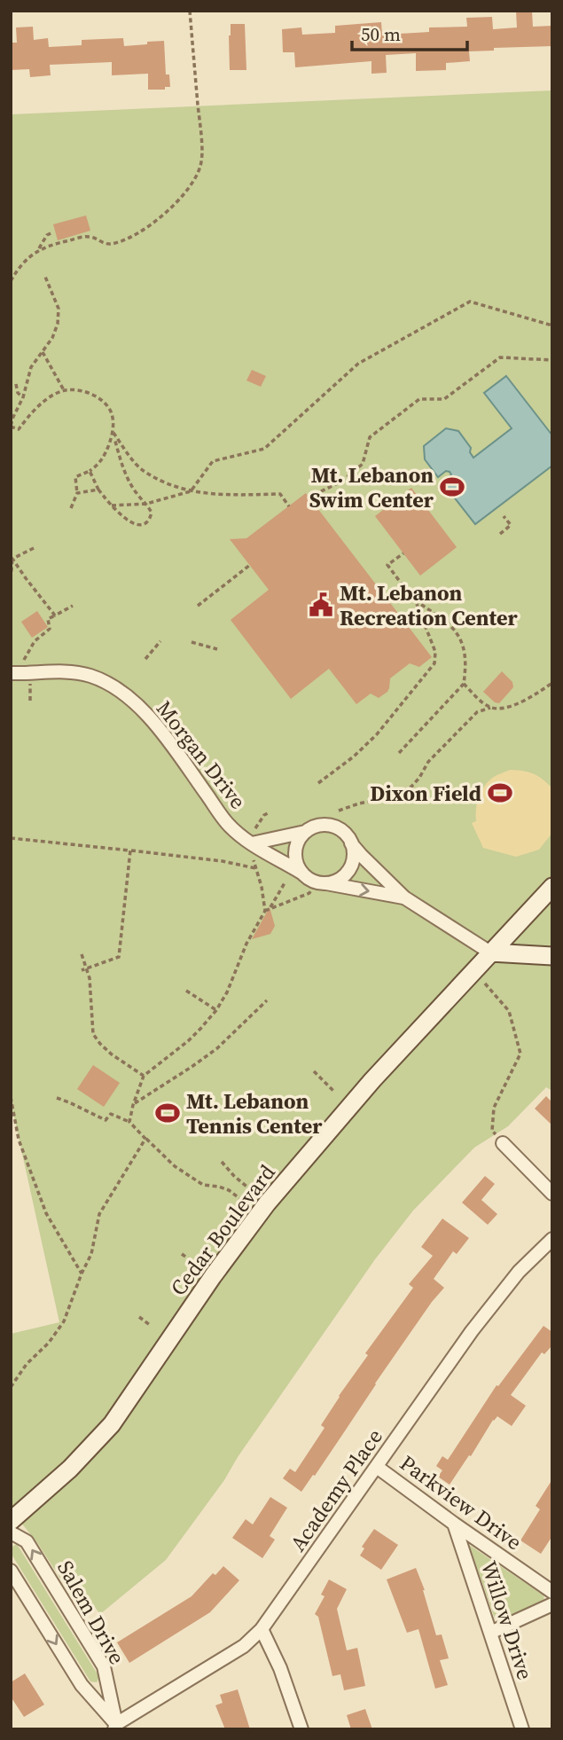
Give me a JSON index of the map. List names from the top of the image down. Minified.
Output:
{"streets":{"street":["Morgan Drive","Cedar Boulevard","Academy Place","Parkview Drive","Salem Drive","Willow Drive"]},"crossings":[["Academy Place","Parkview Drive"],["Academy Place","Salem Drive"],["Parkview Drive","Willow Drive"]],"places":{"sports":["Mt. Lebanon Swim Center","Dixon Field","Mt. Lebanon Tennis Center"],"public building":["Mt. Lebanon Recreation Center"]},"scale_bar":"50 m"}
